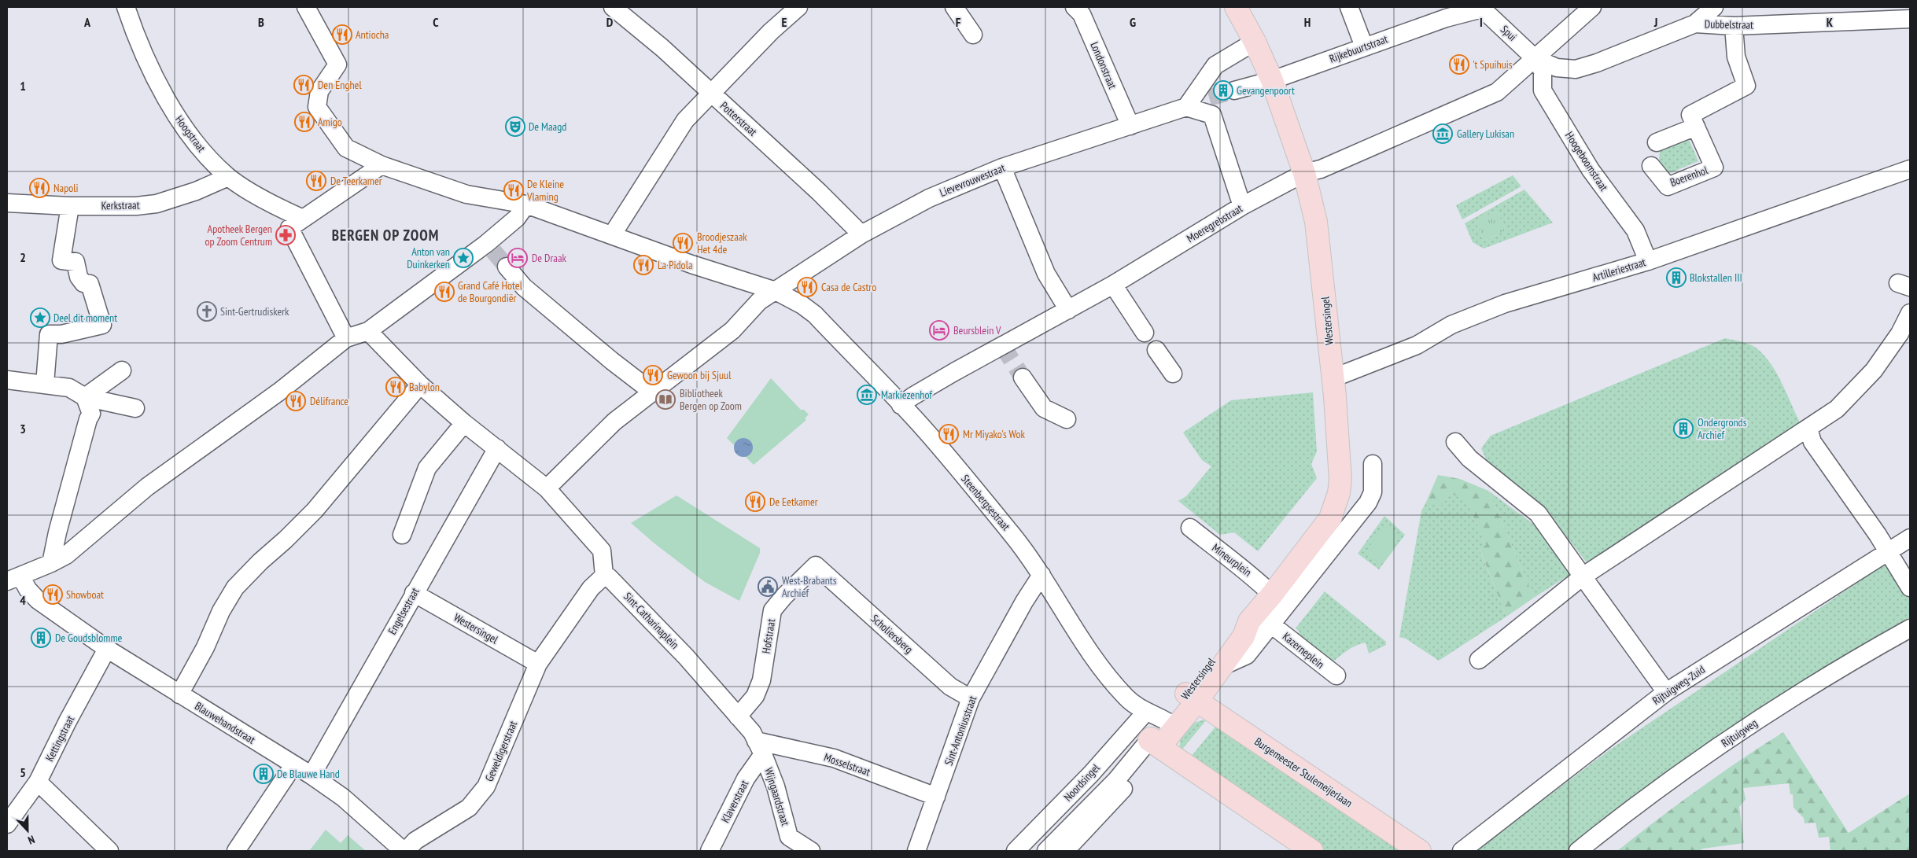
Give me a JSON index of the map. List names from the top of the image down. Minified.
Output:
{"streets":{"main road":["Westersingel","Burgemeester Stulemeijerlaan"],"street":["Dubbelstraat","Spui","Rijkebuurtstraat","Londonstraat","Potterstraat","Hoogstraat","Hoogeboomstraat","Boerenhol","Lievevrouwestraat","Kerkstraat","Moeregrebstraat","Artilleriestraat","Steenbergsestraat","Mineurplein","Engelsestraat","Sint-Catharinaplein","Scholiersberg","Hofstraat","Kazerneplein","Rijtuigweg-Zuid","Blauwehandstraat","Sint-Antoniusstraat","Rijtuigweg","Kettingstraat","Geweldigerstraat","Mosselstraat","Noordsingel","Wijngaardstraat","Klaverstraat"]},"crossings":[["Dubbelstraat","Spui"],["Dubbelstraat","Hoogeboomstraat"],["Dubbelstraat","Boerenhol"],["Dubbelstraat","Moeregrebstraat"],["Spui","Rijkebuurtstraat"],["Spui","Hoogeboomstraat"],["Spui","Moeregrebstraat"],["Rijkebuurtstraat","Westersingel"],["Londonstraat","Lievevrouwestraat"],["Potterstraat","Lievevrouwestraat"],["Hoogstraat","Kerkstraat"],["Hoogeboomstraat","Moeregrebstraat"],["Hoogeboomstraat","Artilleriestraat"],["Lievevrouwestraat","Steenbergsestraat"],["Moeregrebstraat","Westersingel"],["Moeregrebstraat","Steenbergsestraat"],["Artilleriestraat","Westersingel"],["Westersingel","Steenbergsestraat"],["Westersingel","Mineurplein"],["Westersingel","Engelsestraat"],["Westersingel","Kazerneplein"],["Westersingel","Geweldigerstraat"],["Westersingel","Burgemeester Stulemeijerlaan"],["Westersingel","Noordsingel"],["Steenbergsestraat","Sint-Antoniusstraat"],["Steenbergsestraat","Noordsingel"],["Engelsestraat","Blauwehandstraat"],["Sint-Catharinaplein","Hofstraat"],["Sint-Catharinaplein","Mosselstraat"],["Sint-Catharinaplein","Wijngaardstraat"],["Sint-Catharinaplein","Klaverstraat"],["Scholiersberg","Hofstraat"],["Scholiersberg","Sint-Antoniusstraat"],["Blauwehandstraat","Kettingstraat"],["Blauwehandstraat","Geweldigerstraat"],["Sint-Antoniusstraat","Mosselstraat"],["Mosselstraat","Wijngaardstraat"],["Mosselstraat","Klaverstraat"],["Wijngaardstraat","Klaverstraat"]],"districts":["BERGEN OP ZOOM"],"places":{"restaurant":["Antiocha","'t Spuihuis","Den Enghel","Amigo","De Teerkamer","Napoli","De Kleine Vlaming","Broodjeszaak Het 4de","La Pidola","Casa de Castro","Grand Café Hotel de Bourgondiër","Gewoon bij Sjuul","Babylon","Délifrance","Mr Miyako's Wok","De Eetkamer","Showboat"],"building":["Gevangenpoort","Blokstallen III","Ondergronds Archief","De Goudsblomme","De Blauwe Hand"],"theatre":["De Maagd"],"museum":["Gallery Lukisan","Markiezenhof"],"pharmacy":["Apotheek Bergen op Zoom Centrum"],"place":["Anton van Duinkerken","Deel dit moment"],"hotel":["De Draak","Beursblein V"],"church":["Sint-Gertrudiskerk"],"library":["Bibliotheek Bergen op Zoom"],"public building":["West-Brabants Archief"]},"north":"bottom","grid":{"columns":["A","B","C","D","E","F","G","H","I","J","K"],"rows":["1","2","3","4","5"]}}
